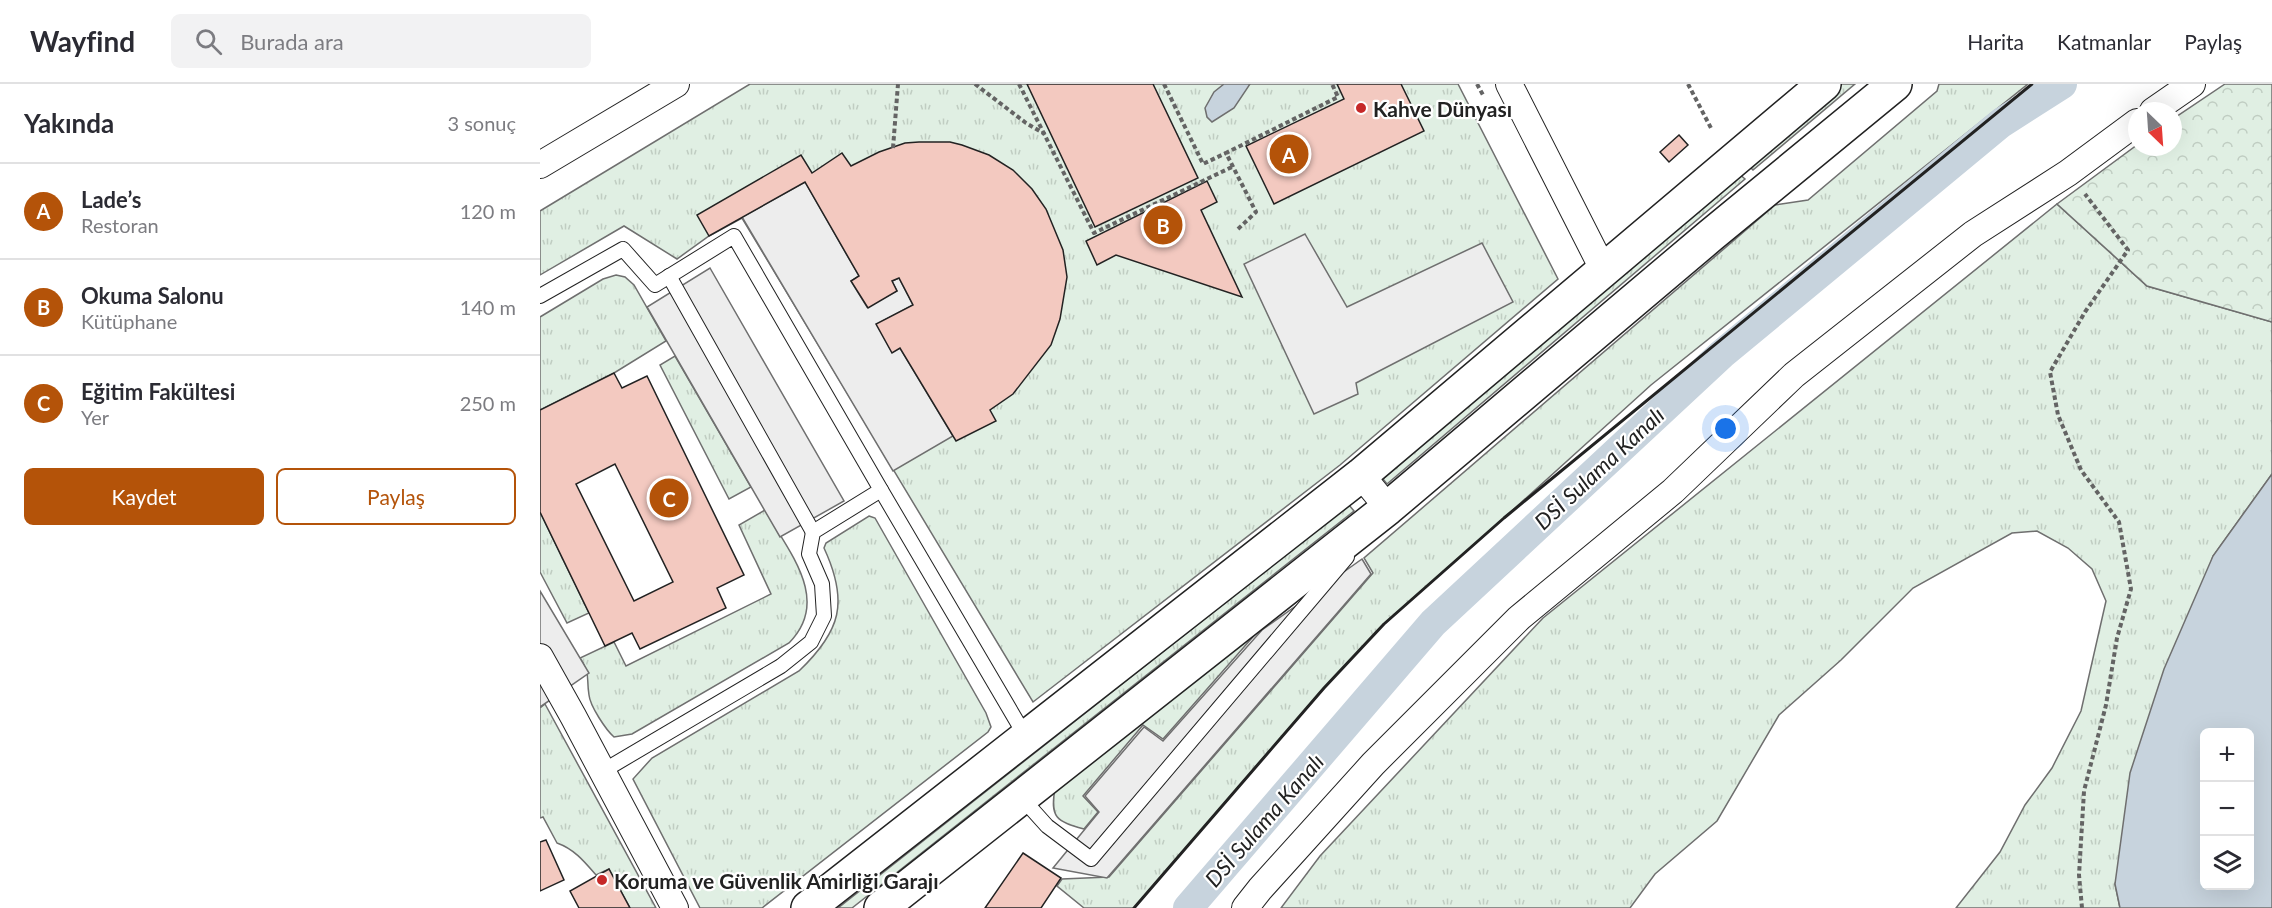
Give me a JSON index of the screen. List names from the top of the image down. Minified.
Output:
{"water":["DSİ Sulama Kanalı"],"places":["Kahve Dünyası","Koruma ve Güvenlik Amirliği Garajı"],"north":"bottom right","page":{"header":"Wayfind","search":"Burada ara","nav":["Harita","Katmanlar","Paylaş"],"heading":["Yakında","3 sonuç"],"pins":["A","B","C"],"list":[{"mark":"A","name":"Lade’s","note":"Restoran","value":"120 m"},{"mark":"B","name":"Okuma Salonu","note":"Kütüphane","value":"140 m"},{"mark":"C","name":"Eğitim Fakültesi","note":"Yer","value":"250 m"}],"buttons":["Kaydet","Paylaş"],"map_buttons":["+","−"]}}
